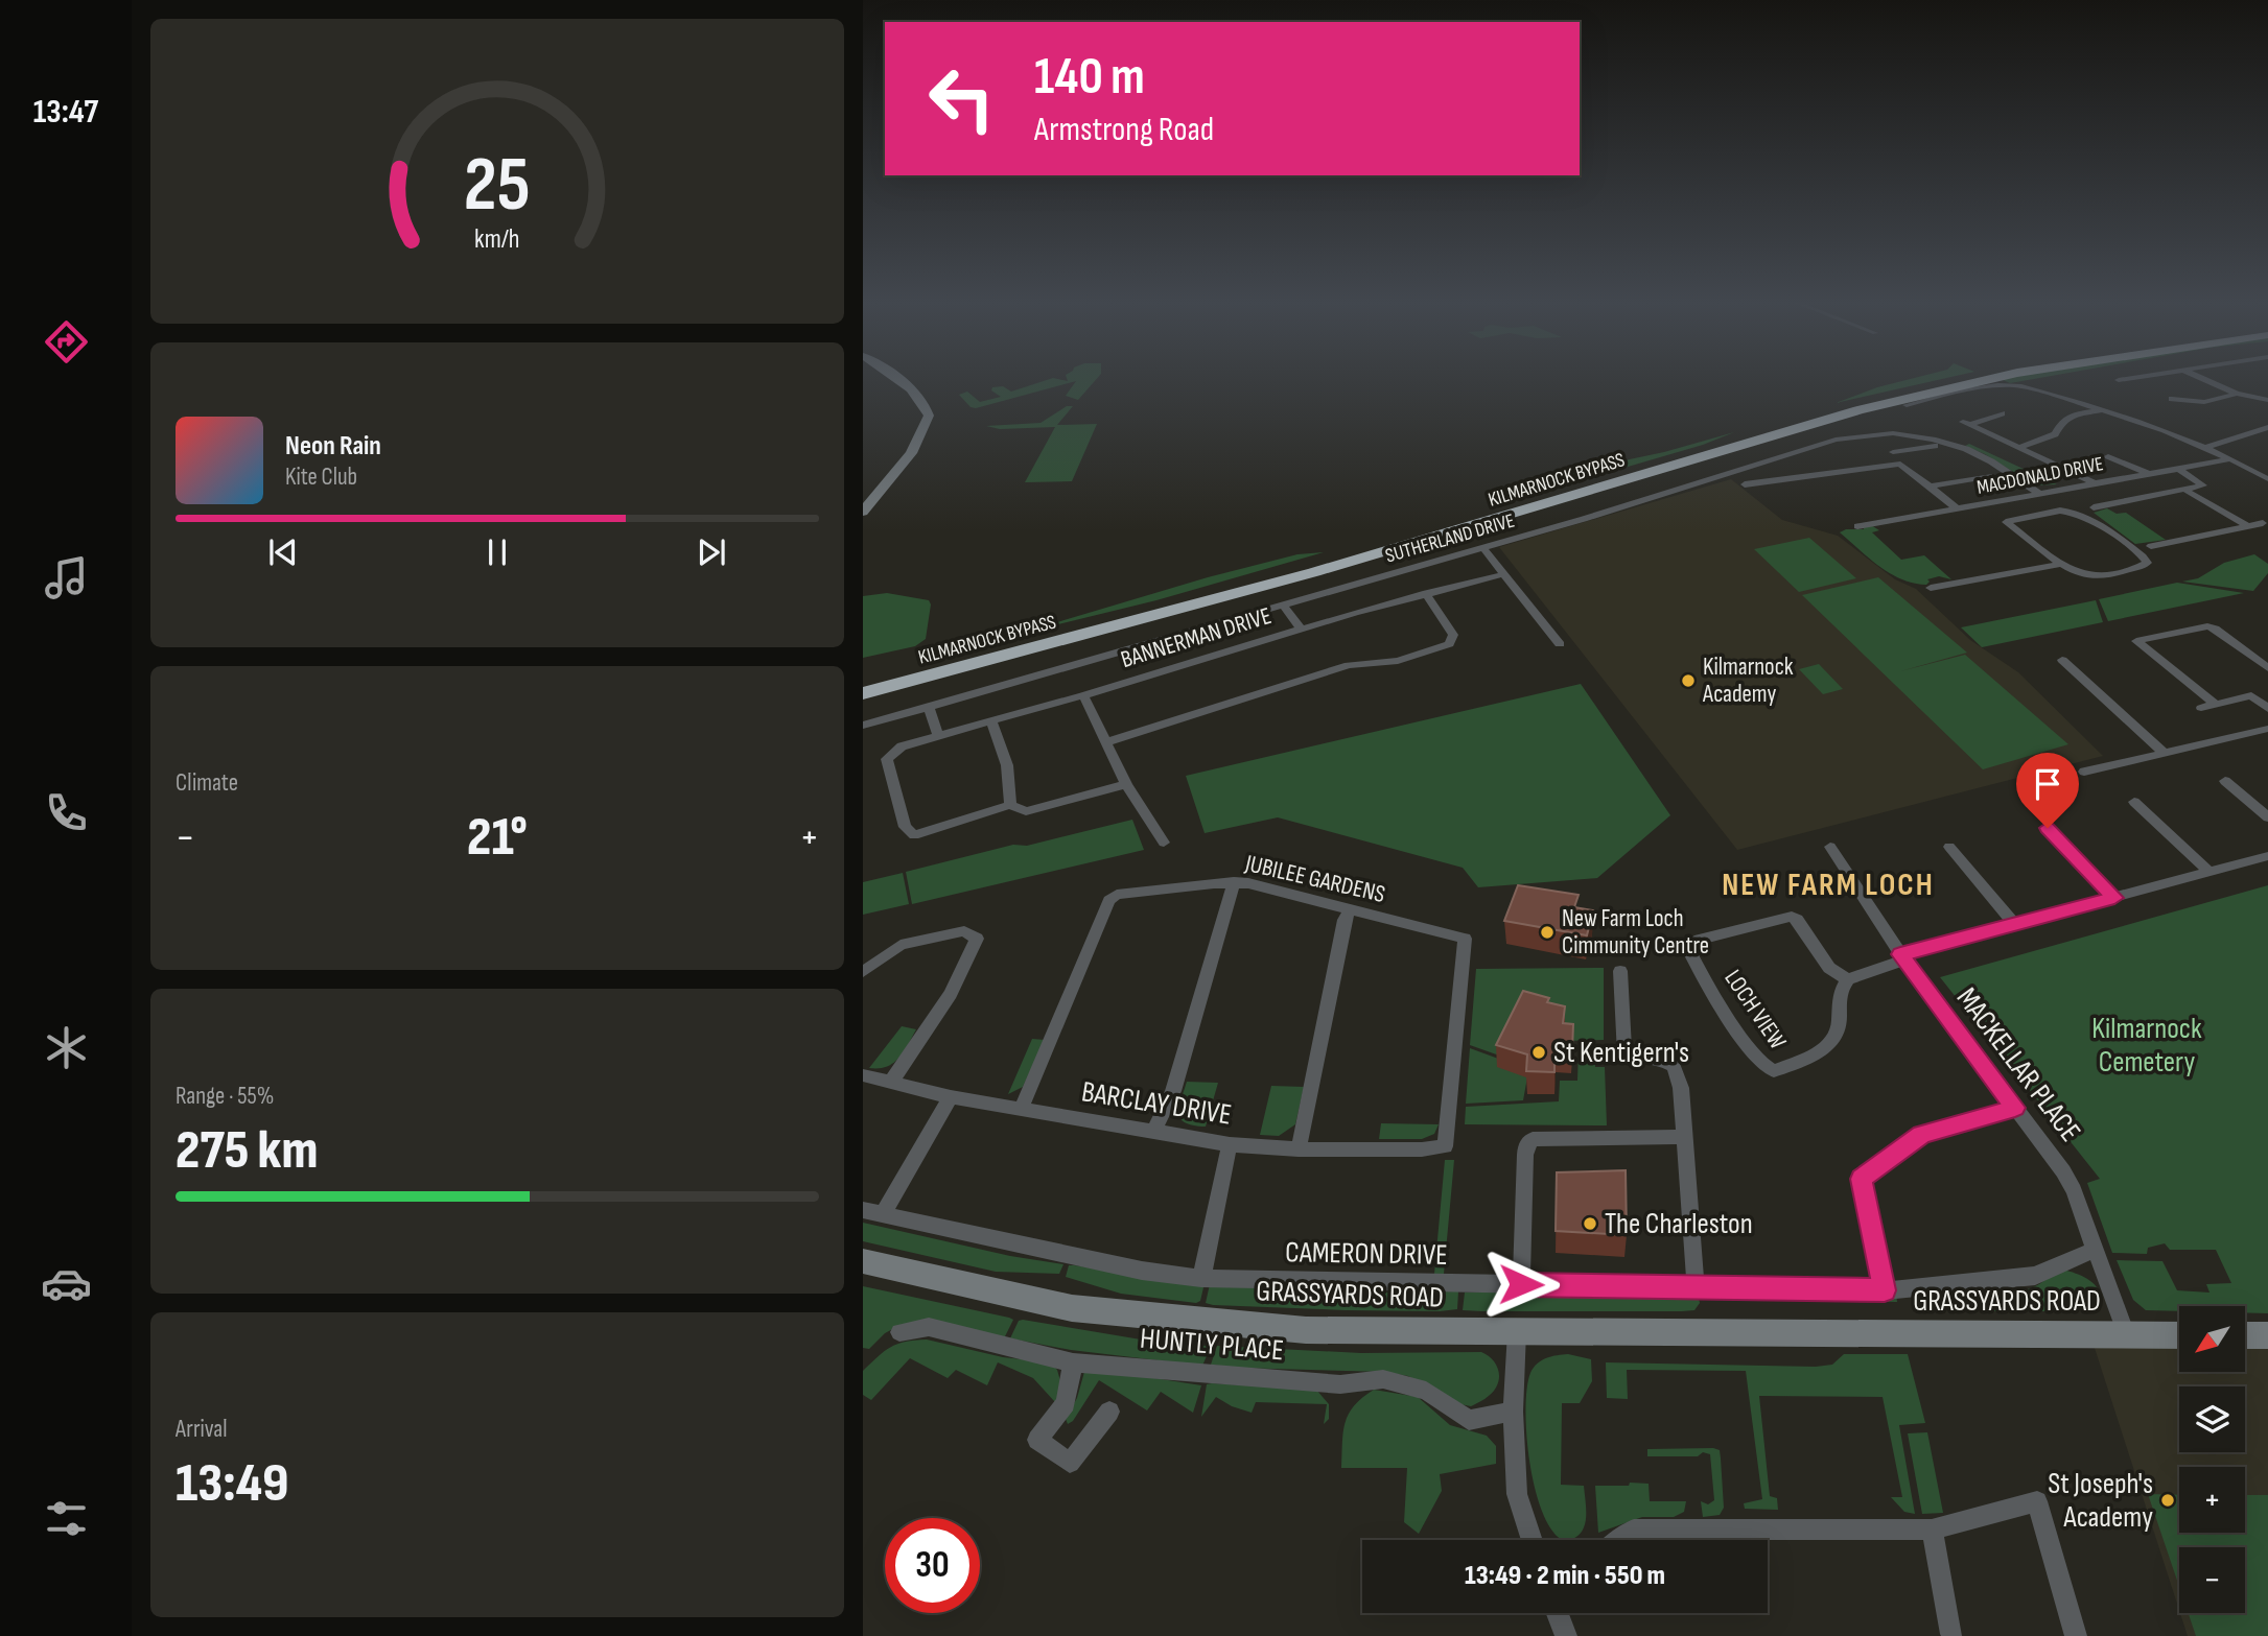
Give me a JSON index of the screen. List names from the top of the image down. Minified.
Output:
{"streets":{"highway":["KILMARNOCK BYPASS"],"main road":["GRASSYARDS ROAD"],"street":["MACDONALD DRIVE","SUTHERLAND DRIVE","BANNERMAN DRIVE","JUBILEE GARDENS","LOCH VIEW","MACKELLAR PLACE","BARCLAY DRIVE","CAMERON DRIVE","HUNTLY PLACE"]},"crossings":[["MACDONALD DRIVE","SUTHERLAND DRIVE"],["JUBILEE GARDENS","BARCLAY DRIVE"],["MACKELLAR PLACE","CAMERON DRIVE"],["MACKELLAR PLACE","GRASSYARDS ROAD"]],"districts":["NEW FARM LOCH"],"parks":["Kilmarnock Cemetery"],"places":["Kilmarnock Academy","New Farm Loch Cimmunity Centre","St Kentigern's","The Charleston","St Joseph's Academy"],"north":"bottom left","page":{"tabs":"13:47","turn":["140 m","Armstrong Road"],"song":["Neon Rain","Kite Club"],"tile":["Climate",["Range · 55%","275 km"],["Arrival","13:49"]],"heat":["−","21°","+"],"map_buttons":["+","−"],"limit":"30","trip":"13:49 · 2 min · 550 m","gauge":["25","km/h"]}}
